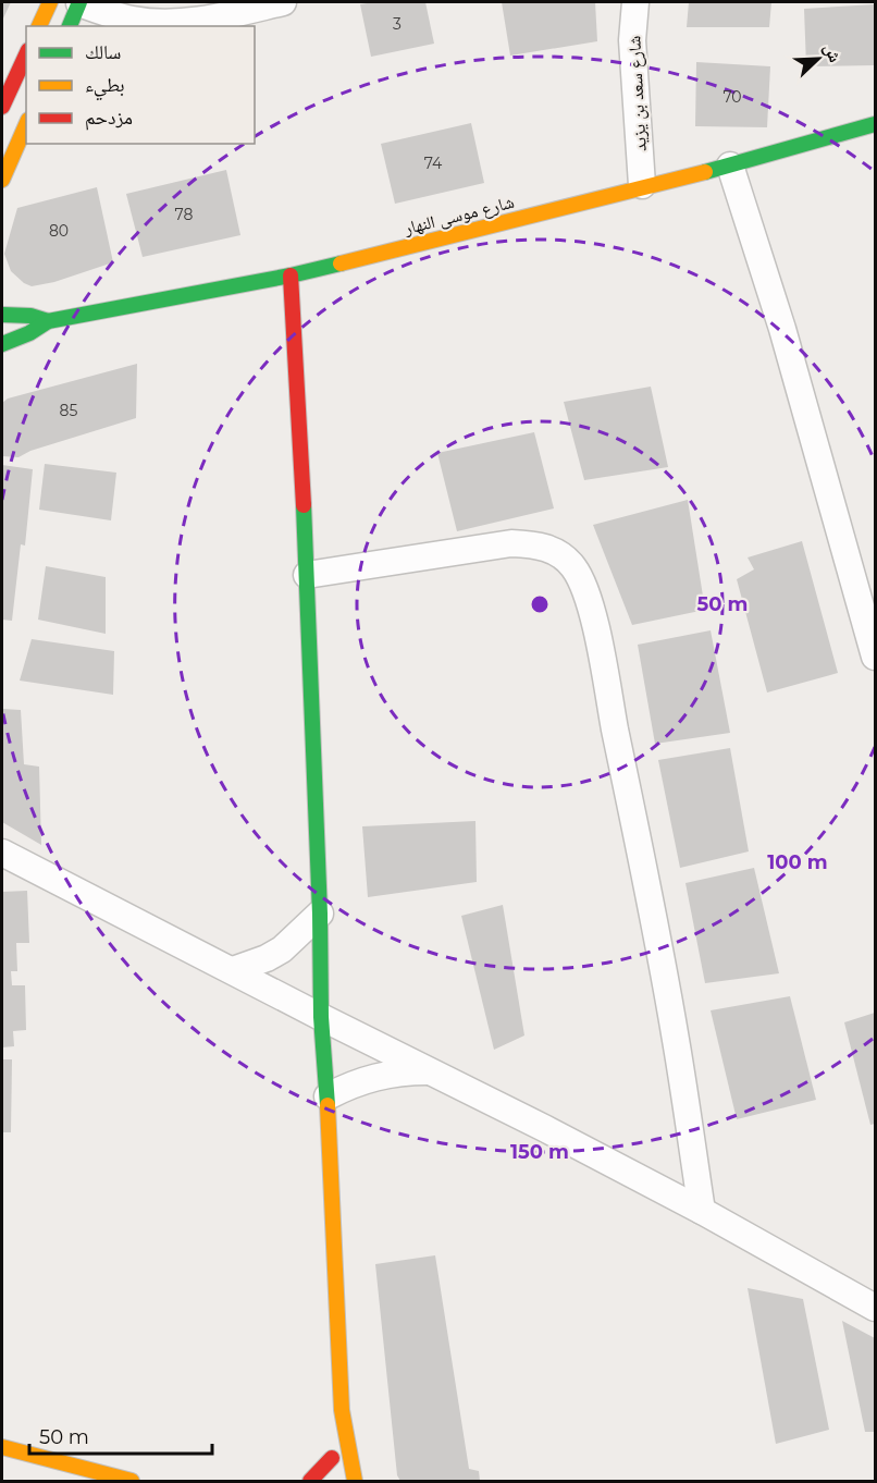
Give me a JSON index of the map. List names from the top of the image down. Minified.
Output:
{"streets":{"street":["شارع سعد بن يزيد","شارع موسى النهار"]},"crossings":[["شارع سعد بن يزيد","شارع موسى النهار"]],"house_numbers":["3","70","74","78","80","85"],"legend":["سالك","بطيء","مزدحم"],"scale_bar":"50 m","north":"top right","rings":["50 m","100 m","150 m"]}
